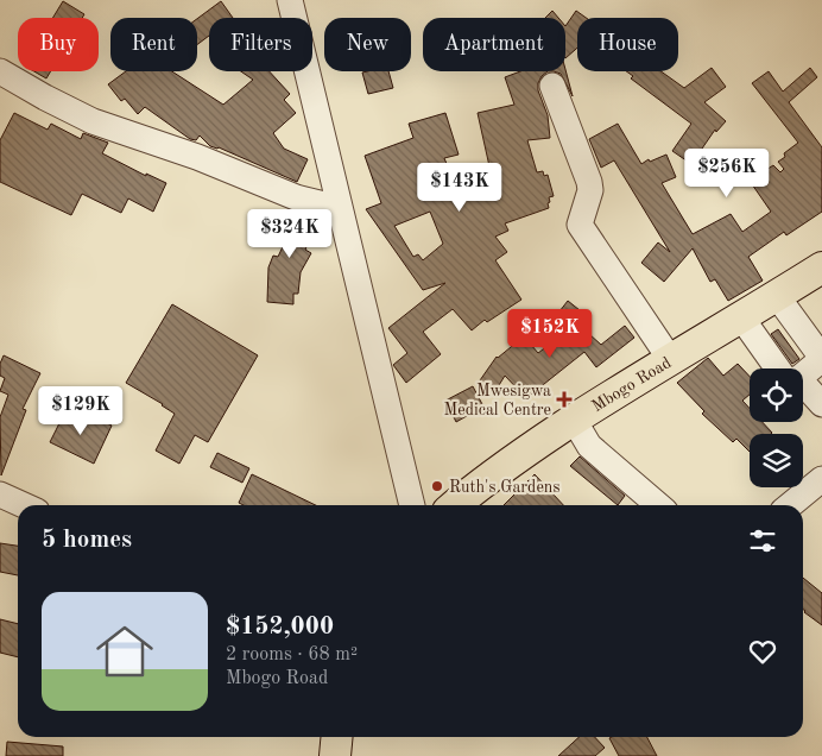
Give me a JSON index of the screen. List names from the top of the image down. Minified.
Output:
{"streets":{"main road":["Mbogo Road"]},"places":{"health":["Mwesigwa Medical Centre"],"other":["Ruth's Gardens"]},"page":{"chip":["Buy","Rent","Filters","New","Apartment","House"],"price":["$256K","$143K","$324K","$152K","$129K"],"heading":"5 homes","list":[{"name":"$152,000","note":"2 rooms · 68 m² · Mbogo Road"}]}}
